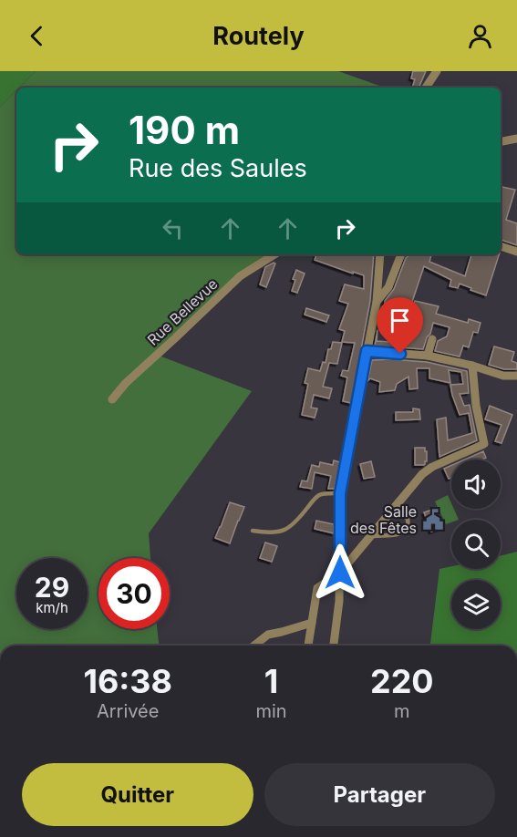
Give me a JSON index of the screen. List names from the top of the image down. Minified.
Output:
{"streets":{"street":["Rue Bellevue"]},"places":{"public building":["Salle des Fêtes"]},"page":{"header":"Routely","turn":["190 m","Rue des Saules"],"speed":"29 km/h","limit":"30","eta":["16:38","Arrivée","1","min","220","m"],"buttons":["Quitter","Partager"]}}
